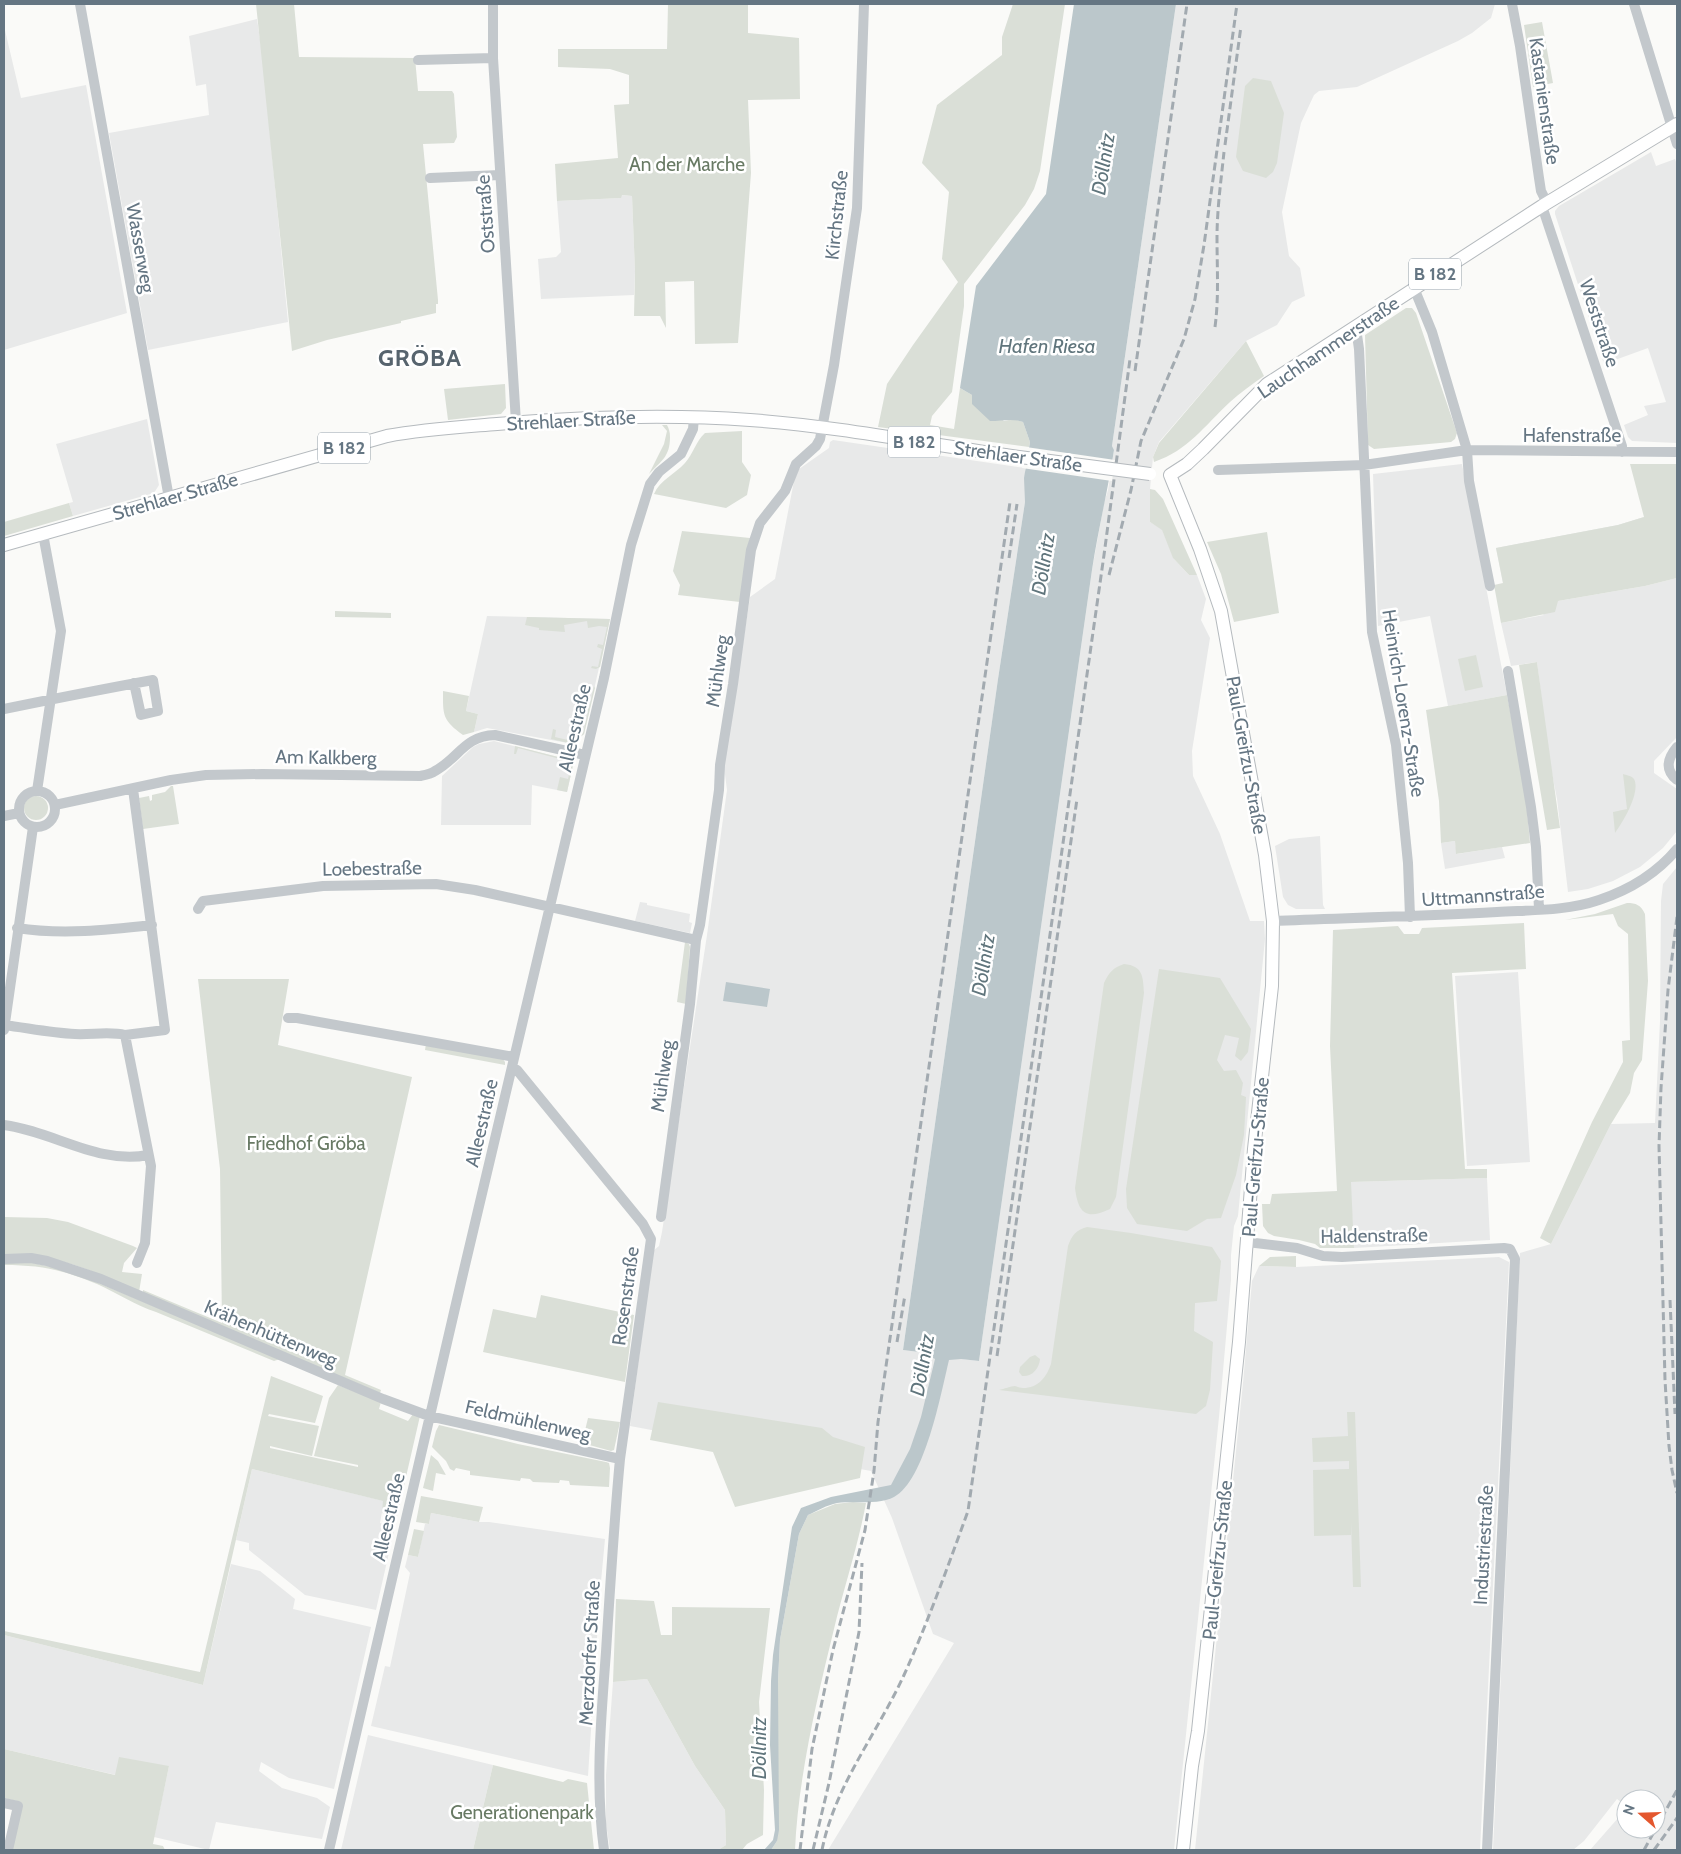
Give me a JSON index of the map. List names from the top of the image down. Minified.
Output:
{"streets":{"main road":["B 182","Lauchhammerstraße","Strehlaer Straße","Paul-Greifzu-Straße"],"street":["Kastanienstraße","Oststraße","Kirchstraße","Wasserweg","Weststraße","Hafenstraße","Mühlweg","Heinrich-Lorenz-Straße","Alleestraße","Am Kalkberg","Loebestraße","Uttmannstraße","Haldenstraße","Rosenstraße","Krähenhüttenweg","Feldmühlenweg","Industriestraße","Merzdorfer Straße"]},"crossings":[["Kastanienstraße","Weststraße"],["Kastanienstraße","Lauchhammerstraße"],["Oststraße","Strehlaer Straße"],["Kirchstraße","Strehlaer Straße"],["Kirchstraße","Mühlweg"],["Wasserweg","Strehlaer Straße"],["Weststraße","Lauchhammerstraße"],["Weststraße","Hafenstraße"],["Lauchhammerstraße","Strehlaer Straße"],["Lauchhammerstraße","Heinrich-Lorenz-Straße"],["Lauchhammerstraße","Paul-Greifzu-Straße"],["Strehlaer Straße","Mühlweg"],["Strehlaer Straße","Alleestraße"],["Strehlaer Straße","Paul-Greifzu-Straße"],["Hafenstraße","Heinrich-Lorenz-Straße"],["Heinrich-Lorenz-Straße","Uttmannstraße"],["Alleestraße","Am Kalkberg"],["Alleestraße","Loebestraße"],["Alleestraße","Rosenstraße"],["Alleestraße","Krähenhüttenweg"],["Alleestraße","Feldmühlenweg"],["Paul-Greifzu-Straße","Uttmannstraße"],["Paul-Greifzu-Straße","Haldenstraße"],["Haldenstraße","Industriestraße"],["Rosenstraße","Feldmühlenweg"],["Rosenstraße","Merzdorfer Straße"],["Krähenhüttenweg","Feldmühlenweg"],["Feldmühlenweg","Merzdorfer Straße"]],"districts":["GRÖBA"],"water":["Döllnitz","Hafen Riesa"],"parks":["An der Marche","Friedhof Gröba","Generationenpark"],"north":"left"}
